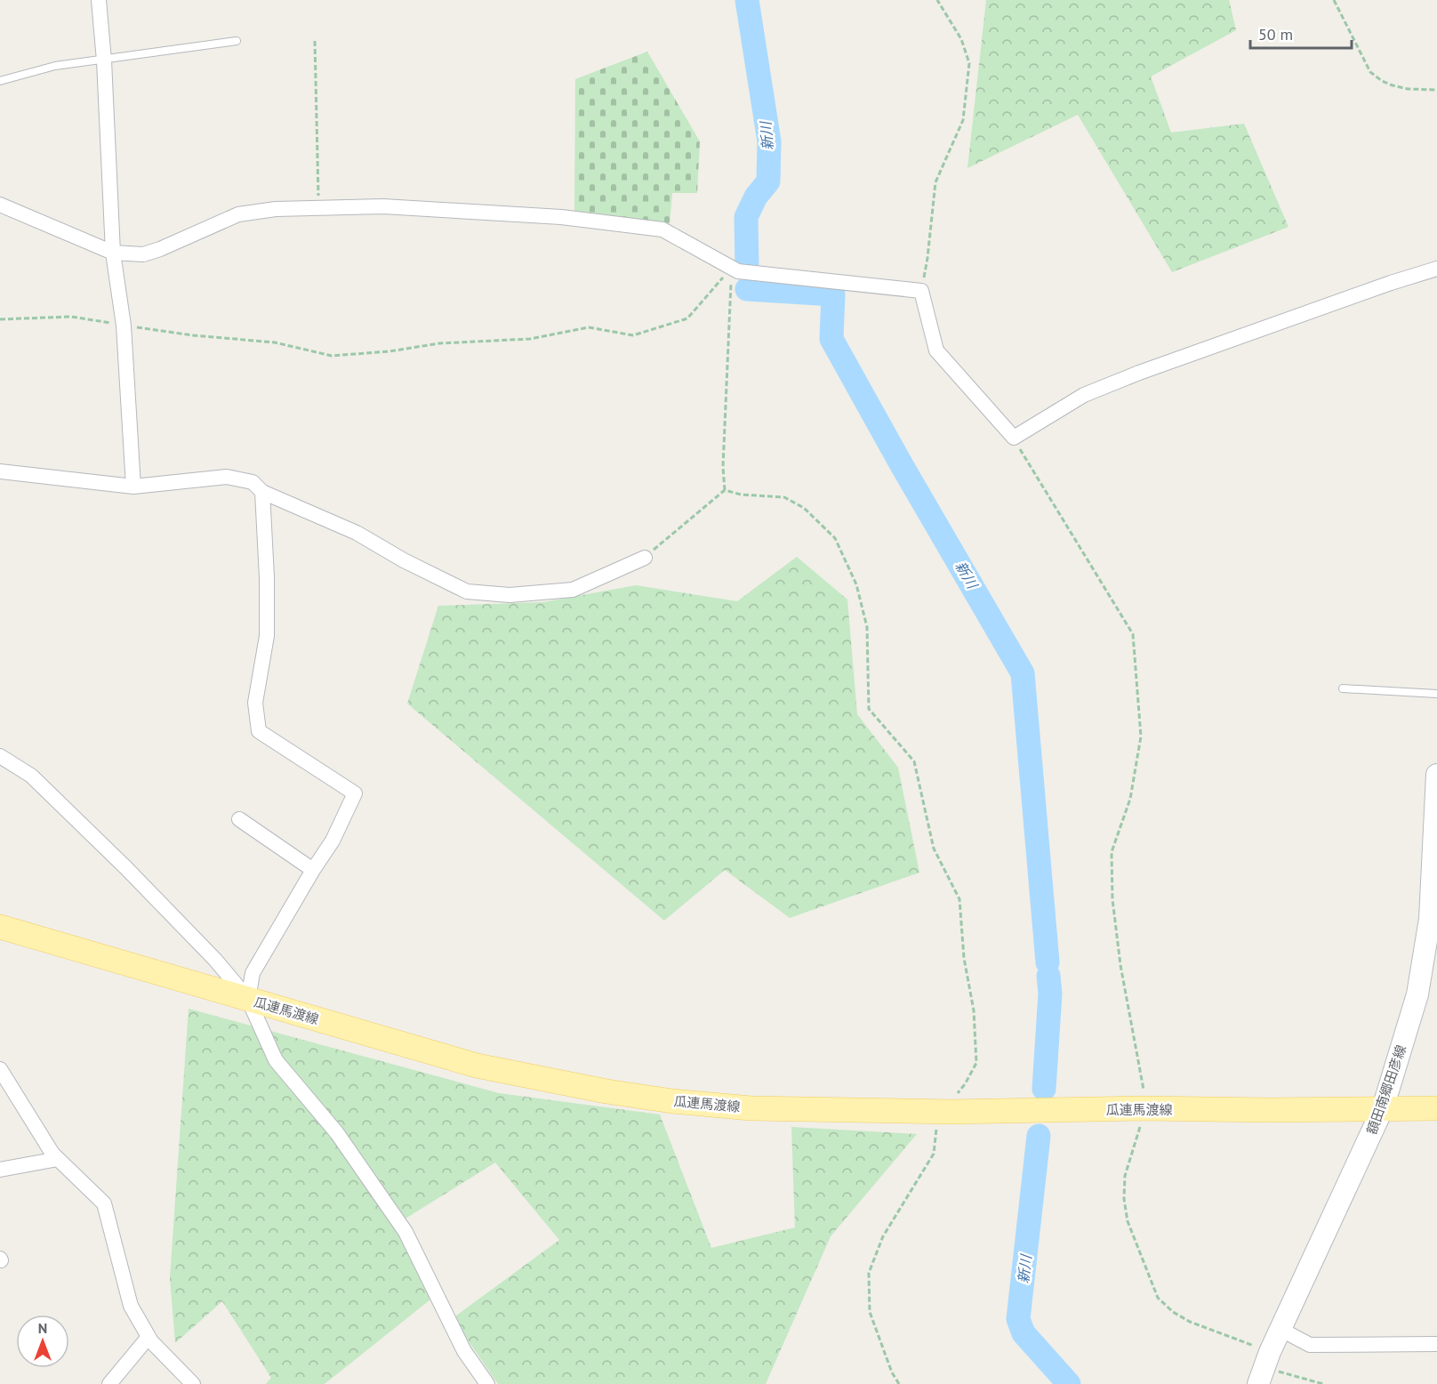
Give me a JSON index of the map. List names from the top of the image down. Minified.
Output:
{"streets":{"main road":["瓜連馬渡線","額田南郷田彦線"]},"crossings":[["瓜連馬渡線","額田南郷田彦線"]],"water":["新川"],"scale_bar":"50 m","north":"top"}
